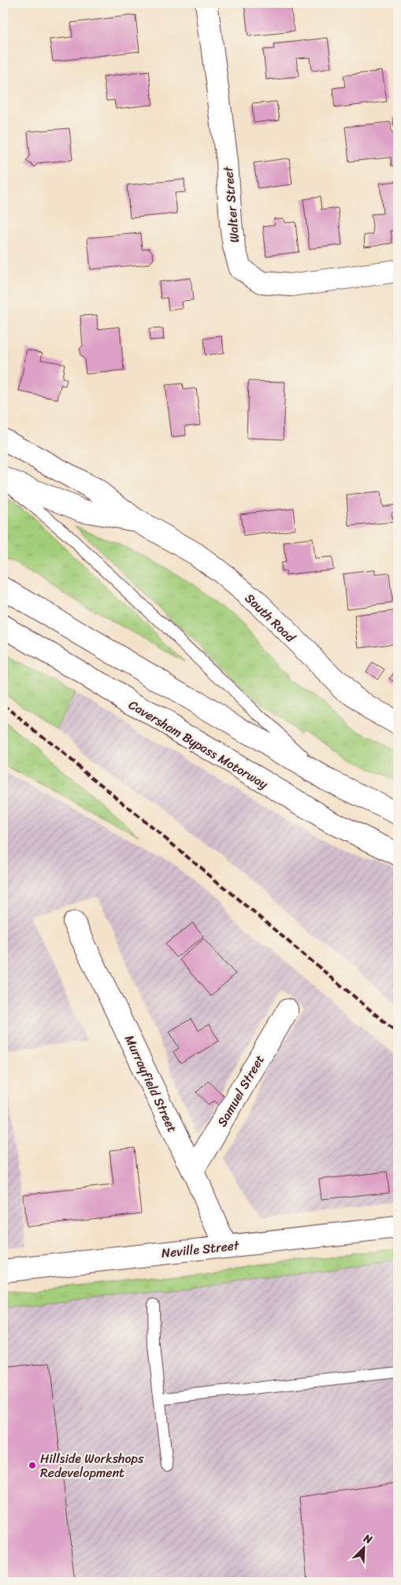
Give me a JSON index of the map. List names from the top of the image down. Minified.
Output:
{"streets":{"main road":["Walter Street","South Road","Caversham Bypass Motorway","Murrayfield Street","Samuel Street","Neville Street"]},"crossings":[["Murrayfield Street","Samuel Street"],["Murrayfield Street","Neville Street"]],"places":["Hillside Workshops Redevelopment"],"north":"top right"}
